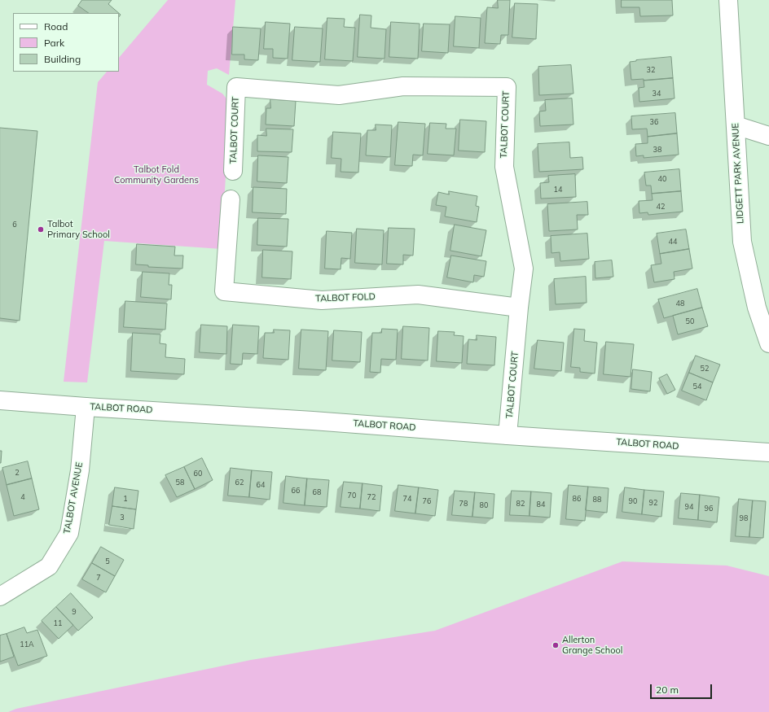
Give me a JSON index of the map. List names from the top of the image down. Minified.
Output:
{"streets":{"street":["TALBOT COURT","LIDGETT PARK AVENUE","TALBOT FOLD","TALBOT ROAD","TALBOT AVENUE"]},"crossings":[["TALBOT COURT","TALBOT FOLD"],["TALBOT COURT","TALBOT ROAD"],["TALBOT ROAD","TALBOT AVENUE"]],"parks":["Talbot Fold Community Gardens"],"places":["Talbot Primary School","Allerton Grange School"],"house_numbers":["32","34","36","38","40","14","42","6","44","48","50","52","54","2","60","58","62","64","66","68","70","4","72","1","74","86","88","76","90","92","78","82","84","80","94","96","3","98","5","7","9","11","11A"],"legend":["Road","Park","Building"],"scale_bar":"20 m"}
